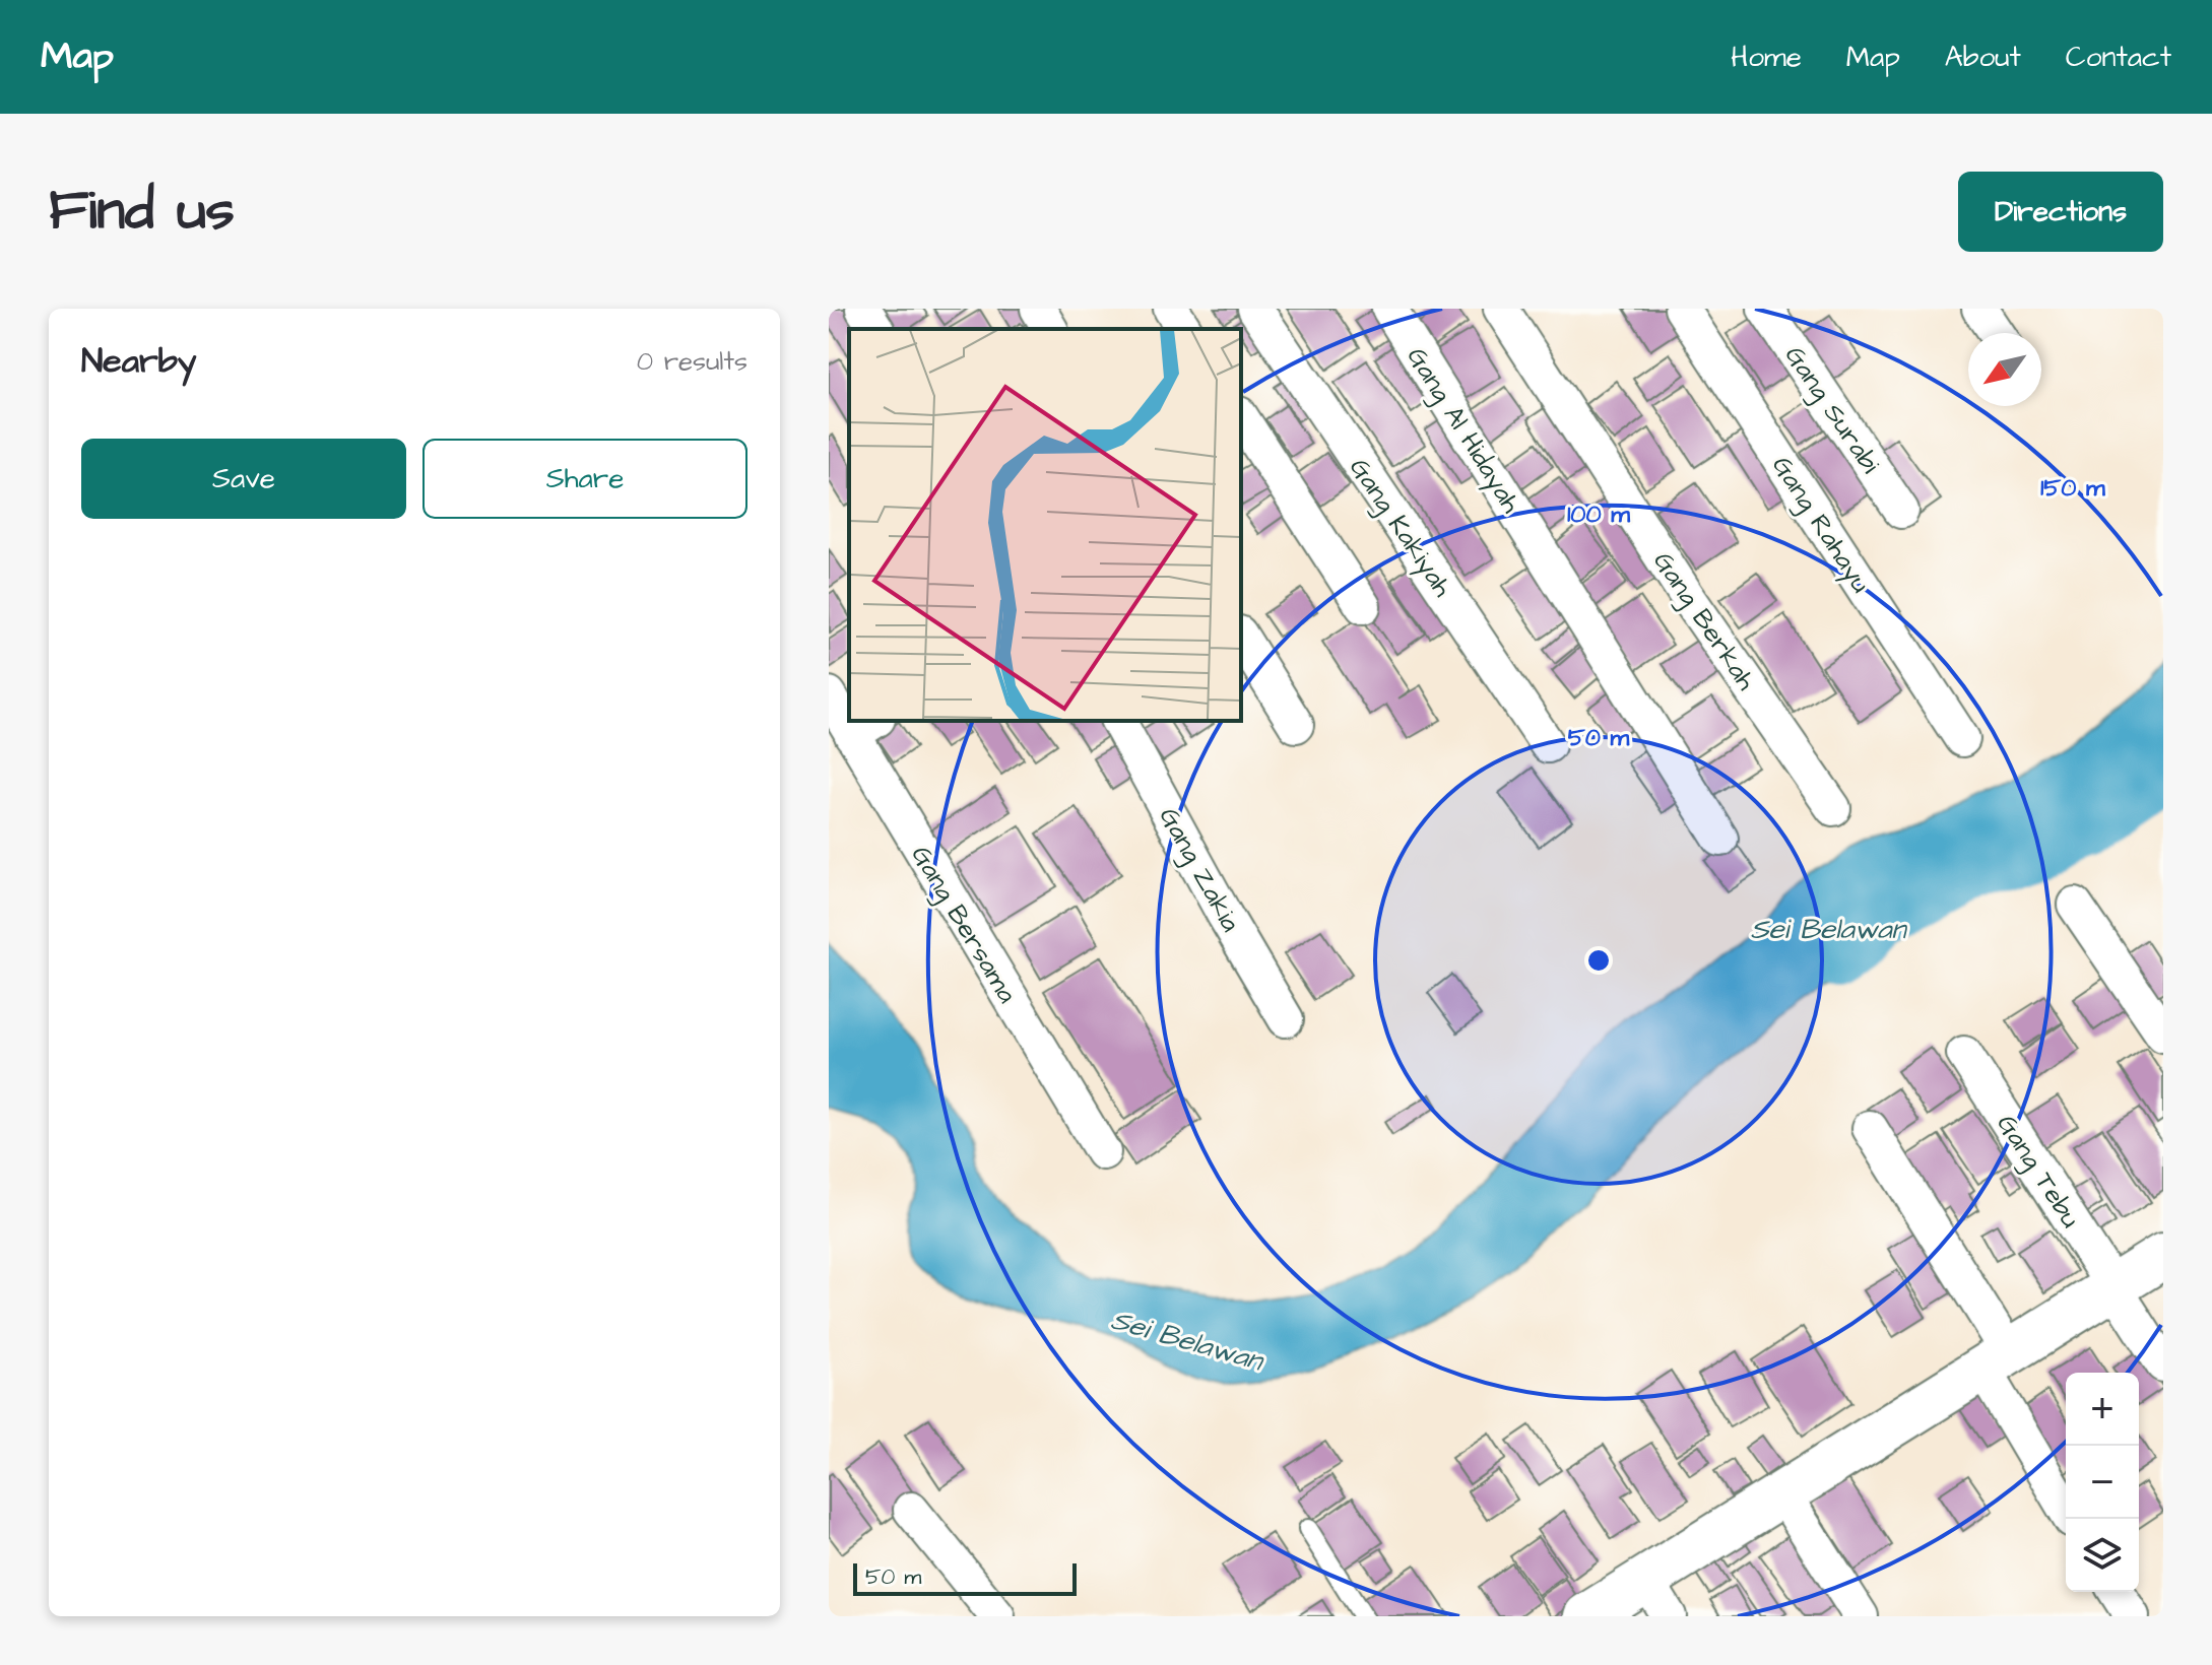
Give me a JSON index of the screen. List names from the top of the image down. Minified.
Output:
{"streets":{"street":["Gang Surabi","Gang Al Hidayah","Gang Rahayu","Gang Kakiyah","Gang Berkah","Gang Zakia","Gang Bersama","Gang Tebu"]},"water":["Sei Belawan"],"scale_bar":"50 m","north":"bottom left","page":{"header":"Map","nav":["Home","Map","About","Contact"],"title":"Find us","buttons":["Directions",["Save","Share"]],"heading":["Nearby","0 results"],"map_buttons":["+","−"],"scale":"50 m"},"rings":["150 m","100 m","50 m"]}
